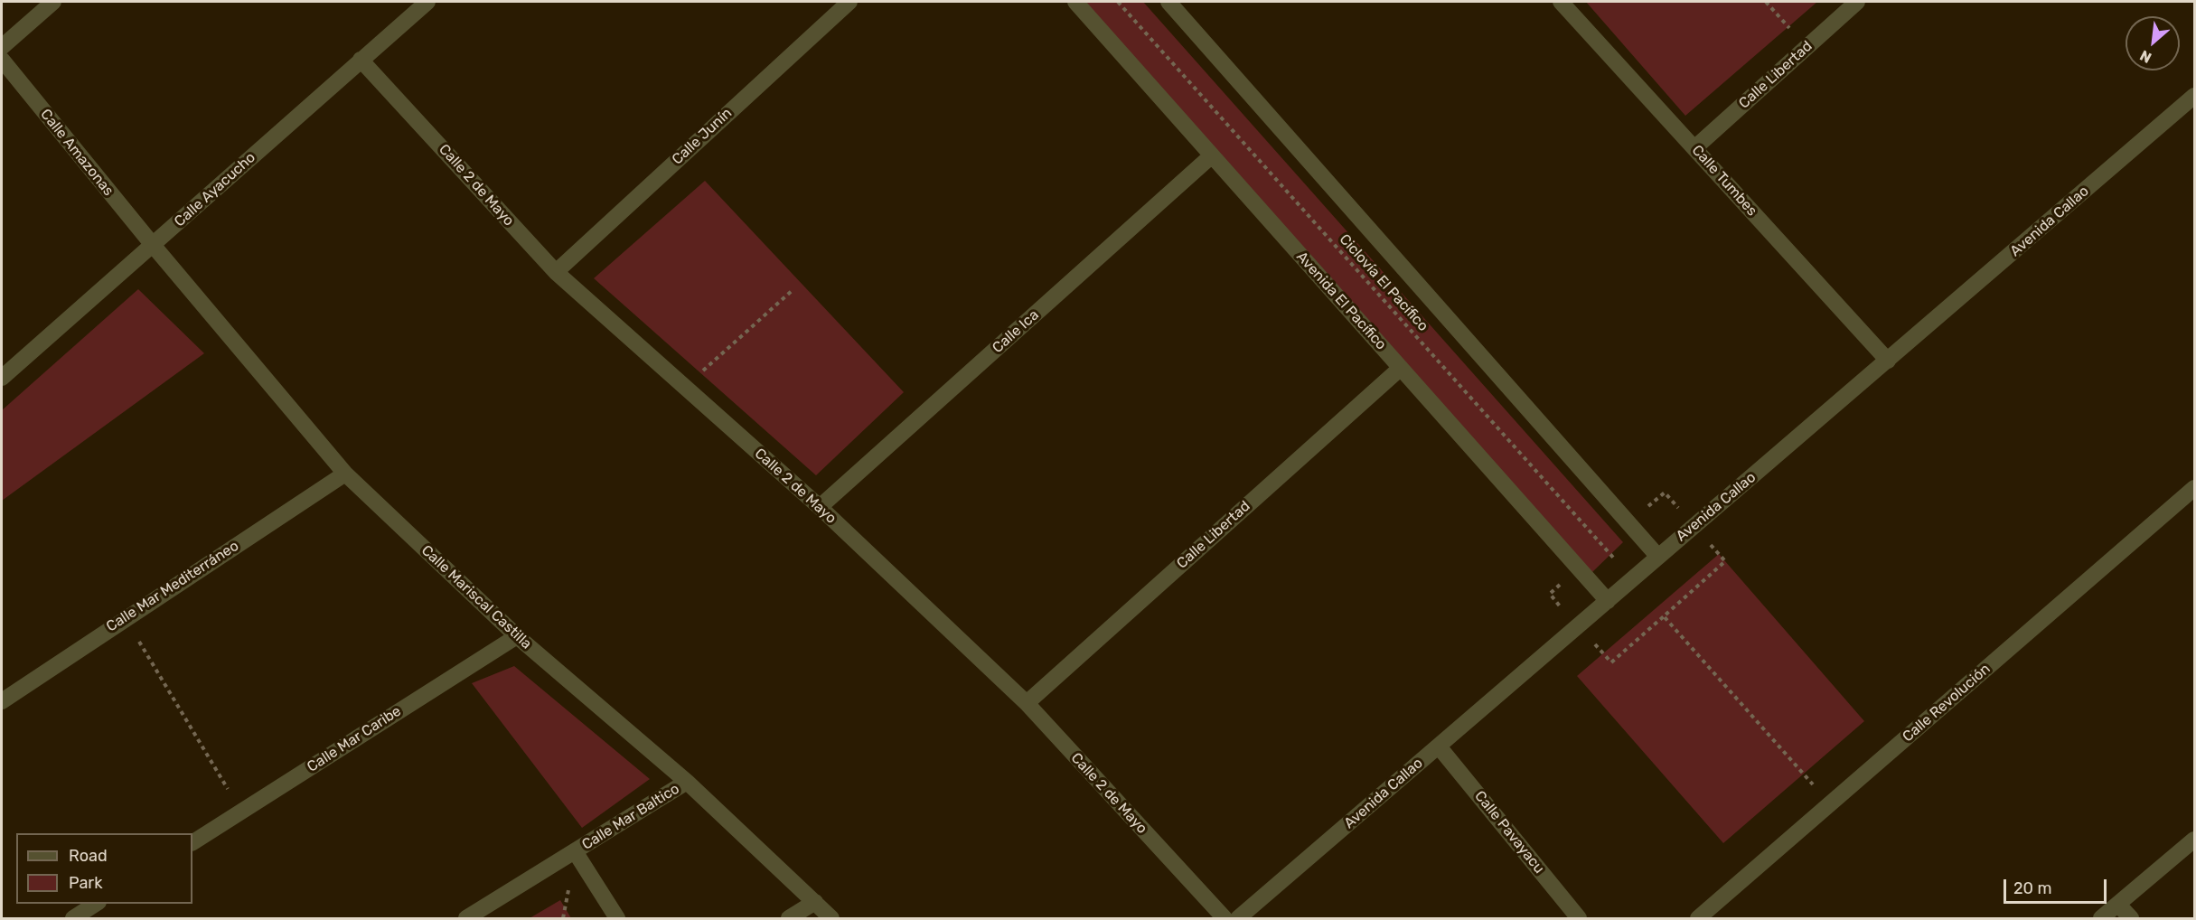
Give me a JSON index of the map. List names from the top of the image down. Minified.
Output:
{"streets":{"street":["Calle Libertad","Calle Junín","Calle Amazonas","Calle Tumbes","Calle 2 de Mayo","Calle Ayacucho","Avenida Callao","Avenida El Pacífico","Calle Ica","Calle Mar Mediterráneo","Calle Mariscal Castilla","Calle Revolución","Calle Mar Caribe","Calle Mar Baltico","Calle Pavayacu"],"path":["Ciclovía El Pacífico"]},"crossings":[["Calle Libertad","Calle Tumbes"],["Calle Libertad","Calle 2 de Mayo"],["Calle Libertad","Avenida El Pacífico"],["Calle Junín","Calle 2 de Mayo"],["Calle Amazonas","Calle Ayacucho"],["Calle Amazonas","Calle Mariscal Castilla"],["Calle Tumbes","Avenida Callao"],["Calle 2 de Mayo","Calle Ayacucho"],["Calle 2 de Mayo","Calle Ica"],["Calle Ayacucho","Calle Mariscal Castilla"],["Avenida Callao","Ciclovía El Pacífico"],["Avenida Callao","Avenida El Pacífico"],["Avenida Callao","Calle Pavayacu"],["Avenida El Pacífico","Calle Ica"],["Calle Mar Mediterráneo","Calle Mariscal Castilla"],["Calle Mariscal Castilla","Calle Mar Caribe"],["Calle Mariscal Castilla","Calle Mar Baltico"]],"legend":["Road","Park"],"scale_bar":"20 m","north":"bottom left"}
